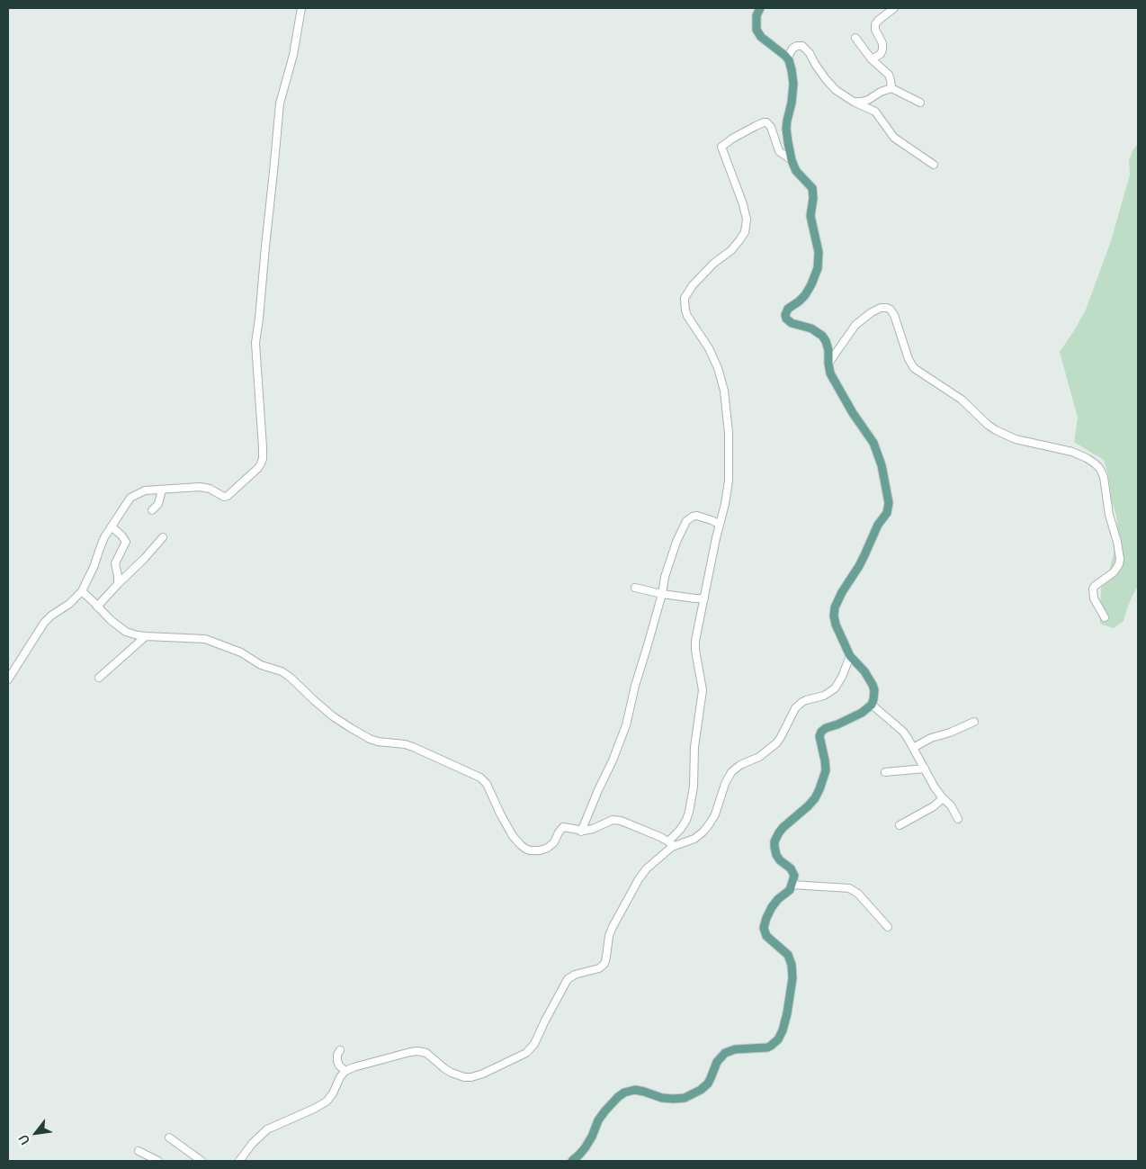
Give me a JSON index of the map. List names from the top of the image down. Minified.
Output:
{"north":"bottom left"}
